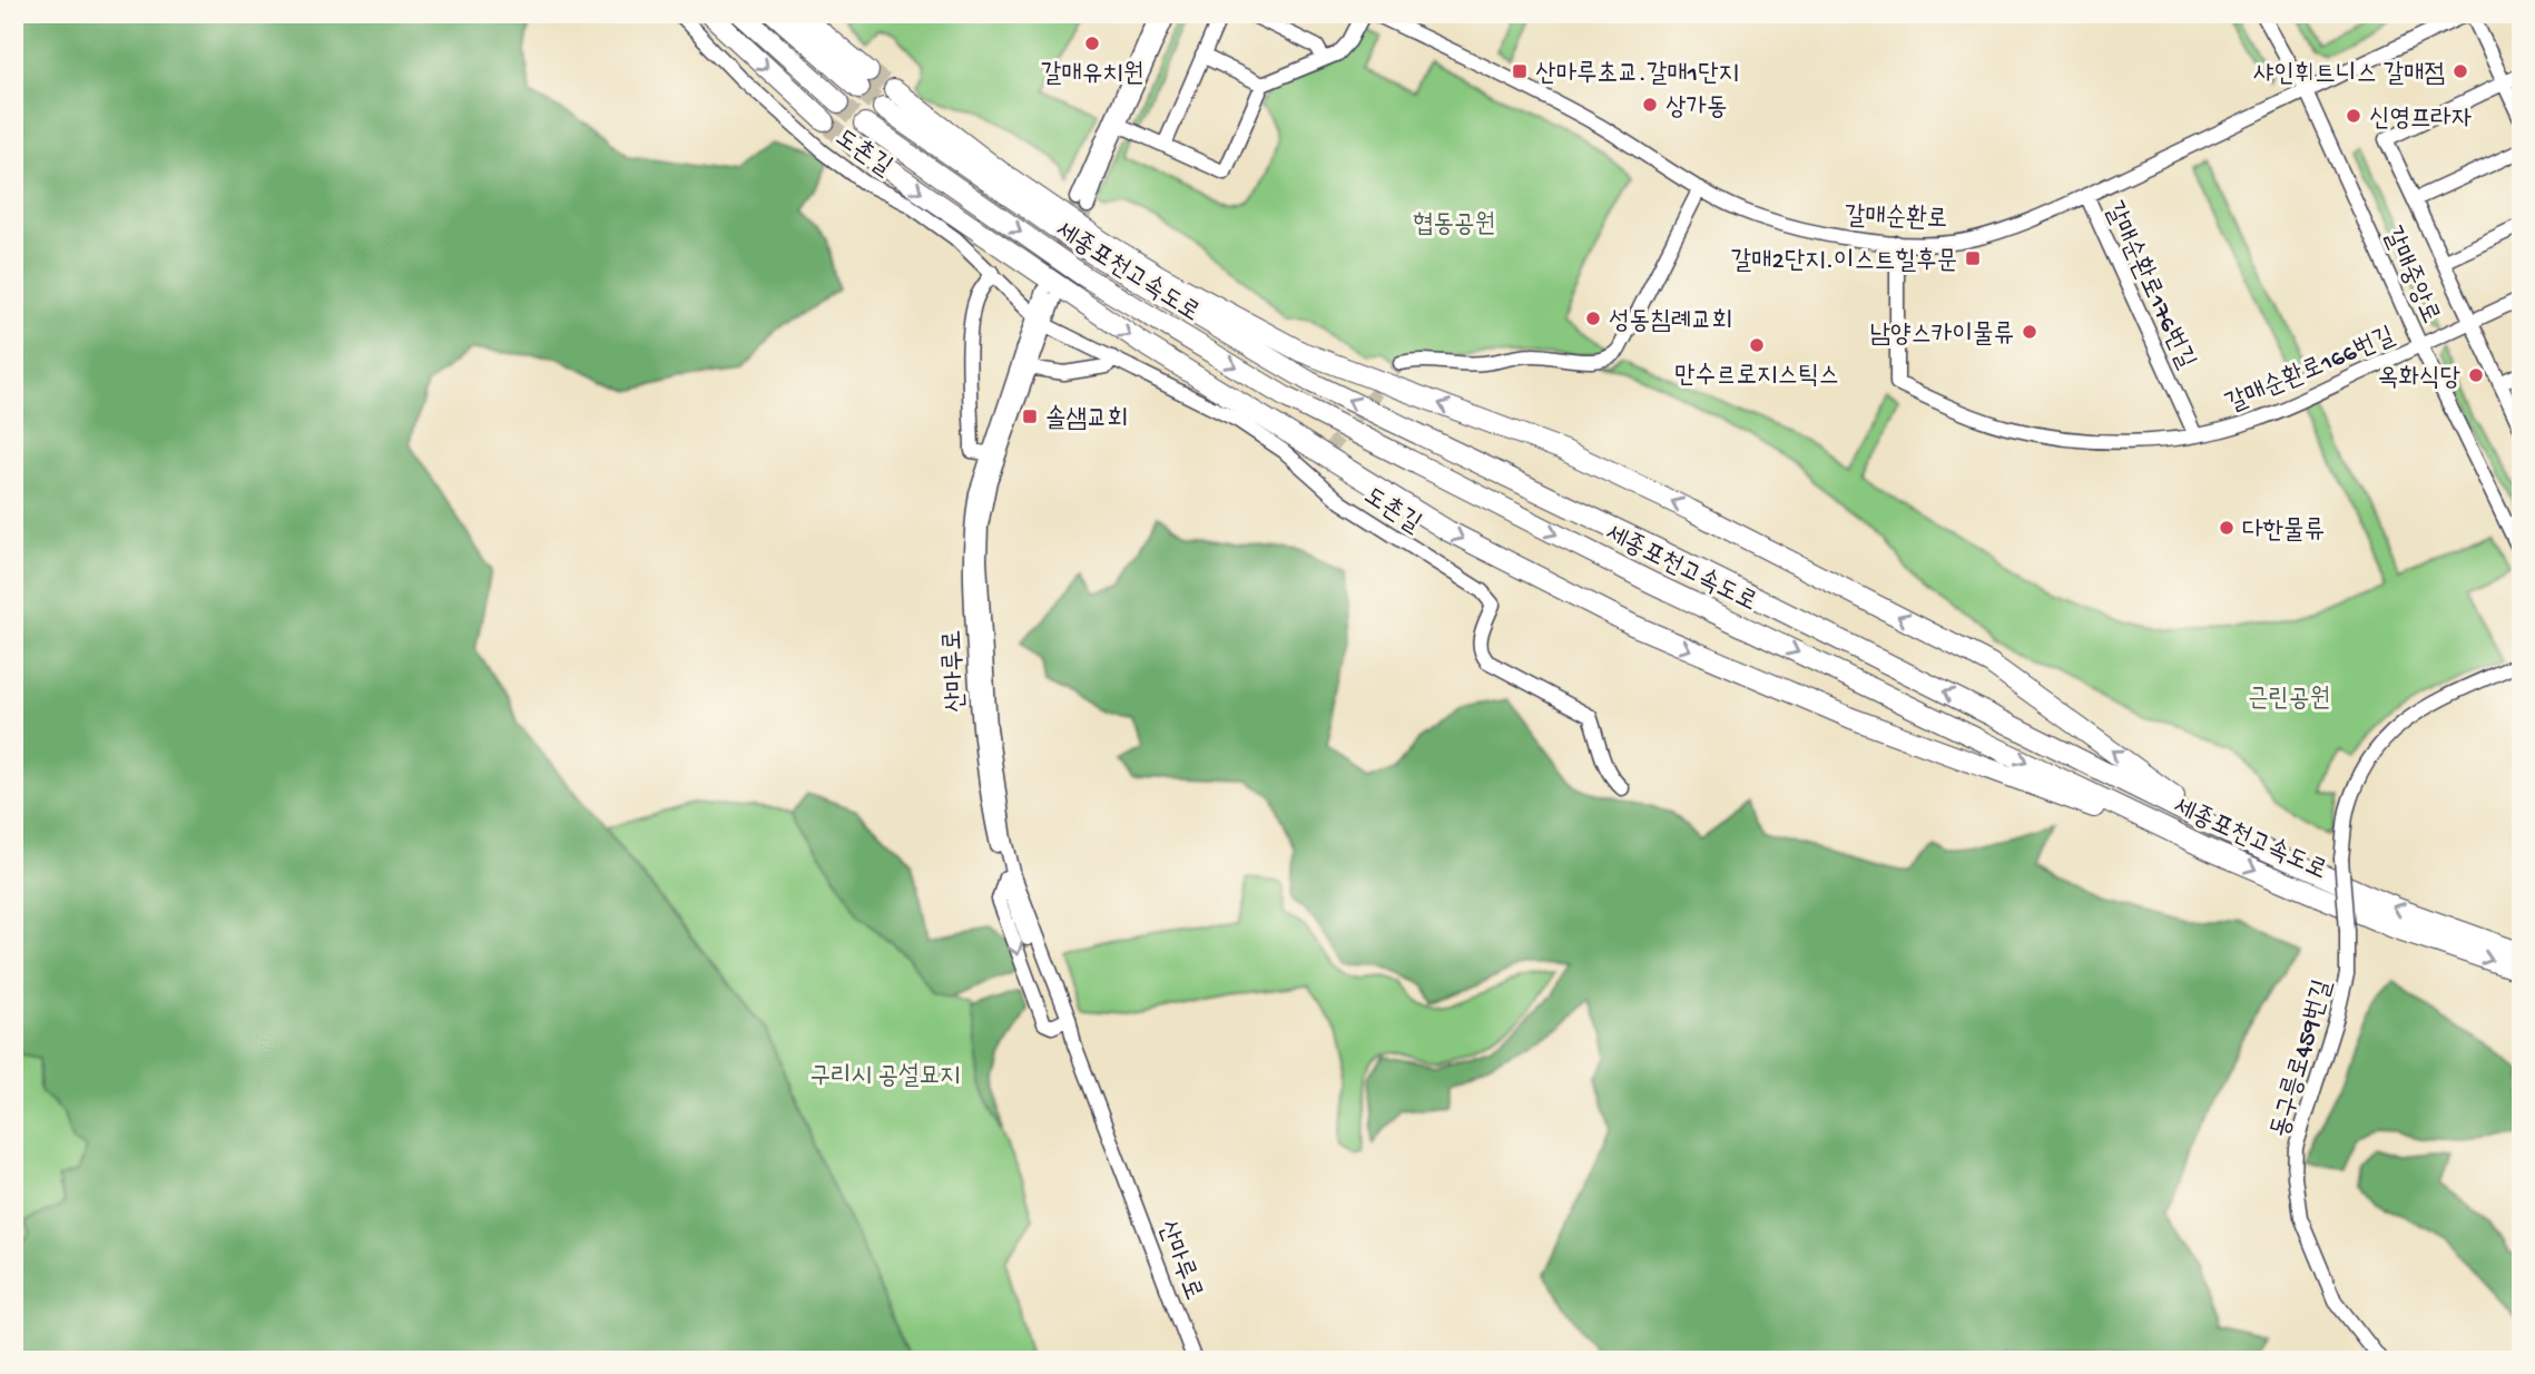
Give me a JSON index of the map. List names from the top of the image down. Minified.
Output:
{"streets":{"highway":["세종포천고속도로"],"street":["도촌길","갈매순환로","갈매중앙로","갈매순환로176번길","갈매순환로166번길","산마루로","동구릉로459번길"]},"crossings":[["도촌길","산마루로"],["갈매순환로","갈매중앙로"],["갈매순환로","갈매순환로176번길"],["갈매순환로","갈매순환로166번길"],["갈매중앙로","갈매순환로166번길"],["갈매순환로176번길","갈매순환로166번길"]],"parks":["협동공원","근린공원","구리시 공설묘지"],"places":{"other":["갈매유치원","샤인휘트니스 갈매점","상가동","신영프라자","성동침례교회","남양스카이물류","만수르로지스틱스","옥화식당","다한물류"],"transit":["산마루초교.갈매1단지","갈매2단지.이스트힐후문","솔샘교회"]}}
